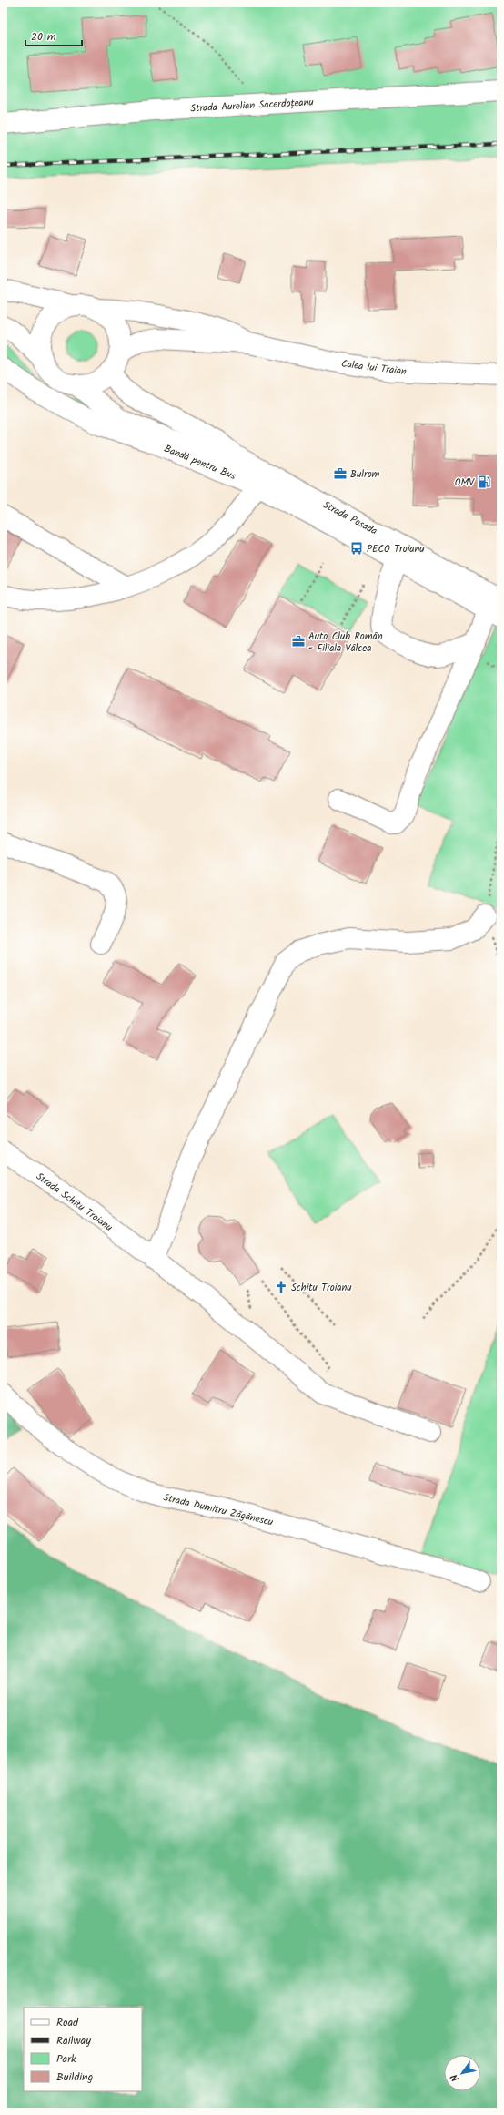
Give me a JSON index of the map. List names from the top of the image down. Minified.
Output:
{"streets":{"street":["Strada Aurelian Sacerdoțeanu","Calea lui Traian","Bandă pentru Bus","Strada Posada","Strada Schitu Troianu","Strada Dumitru Zăgănescu"]},"crossings":[["Calea lui Traian","Strada Posada"],["Bandă pentru Bus","Strada Posada"]],"places":{"office":["Bulrom","Auto Club Român - Filiala Vâlcea"],"fuel station":["OMV"],"bus stop":["PECO Troianu"],"church":["Schitu Troianu"]},"legend":["Road","Railway","Park","Building"],"scale_bar":"20 m","north":"bottom left"}
